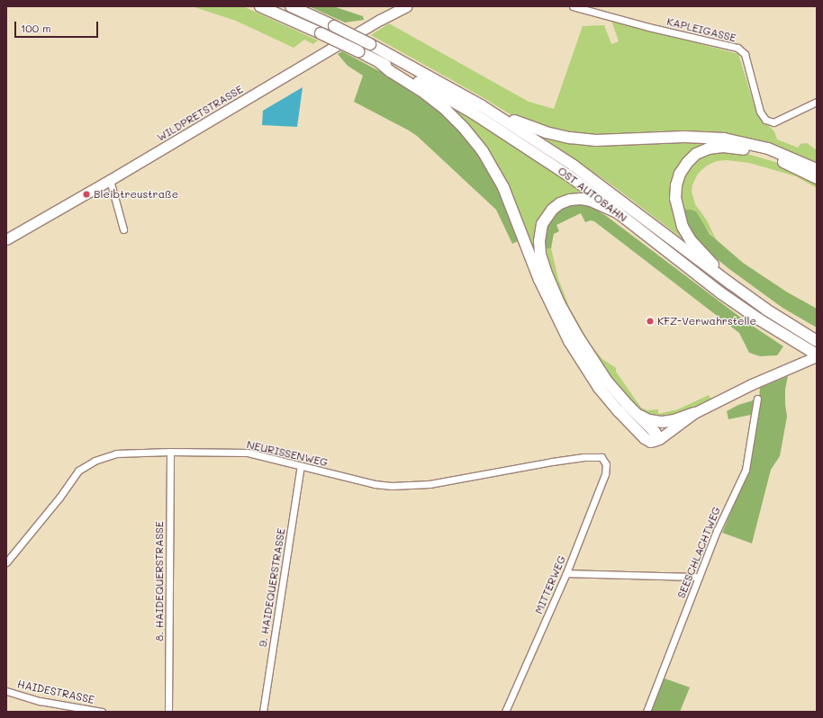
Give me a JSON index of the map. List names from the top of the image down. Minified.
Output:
{"streets":{"highway":["OST AUTOBAHN"],"main road":["WILDPRETSTRASSE"],"street":["KAPLEIGASSE","NEURISSENWEG","SEESCHLACHTWEG","8. HAIDEQUERSTRASSE","MITTERWEG","9. HAIDEQUERSTRASSE","HAIDESTRASSE"]},"crossings":[["NEURISSENWEG","8. HAIDEQUERSTRASSE"],["NEURISSENWEG","MITTERWEG"],["NEURISSENWEG","9. HAIDEQUERSTRASSE"]],"places":["Bleibtreustraße","KFZ-Verwahrstelle"],"scale_bar":"100 m"}
